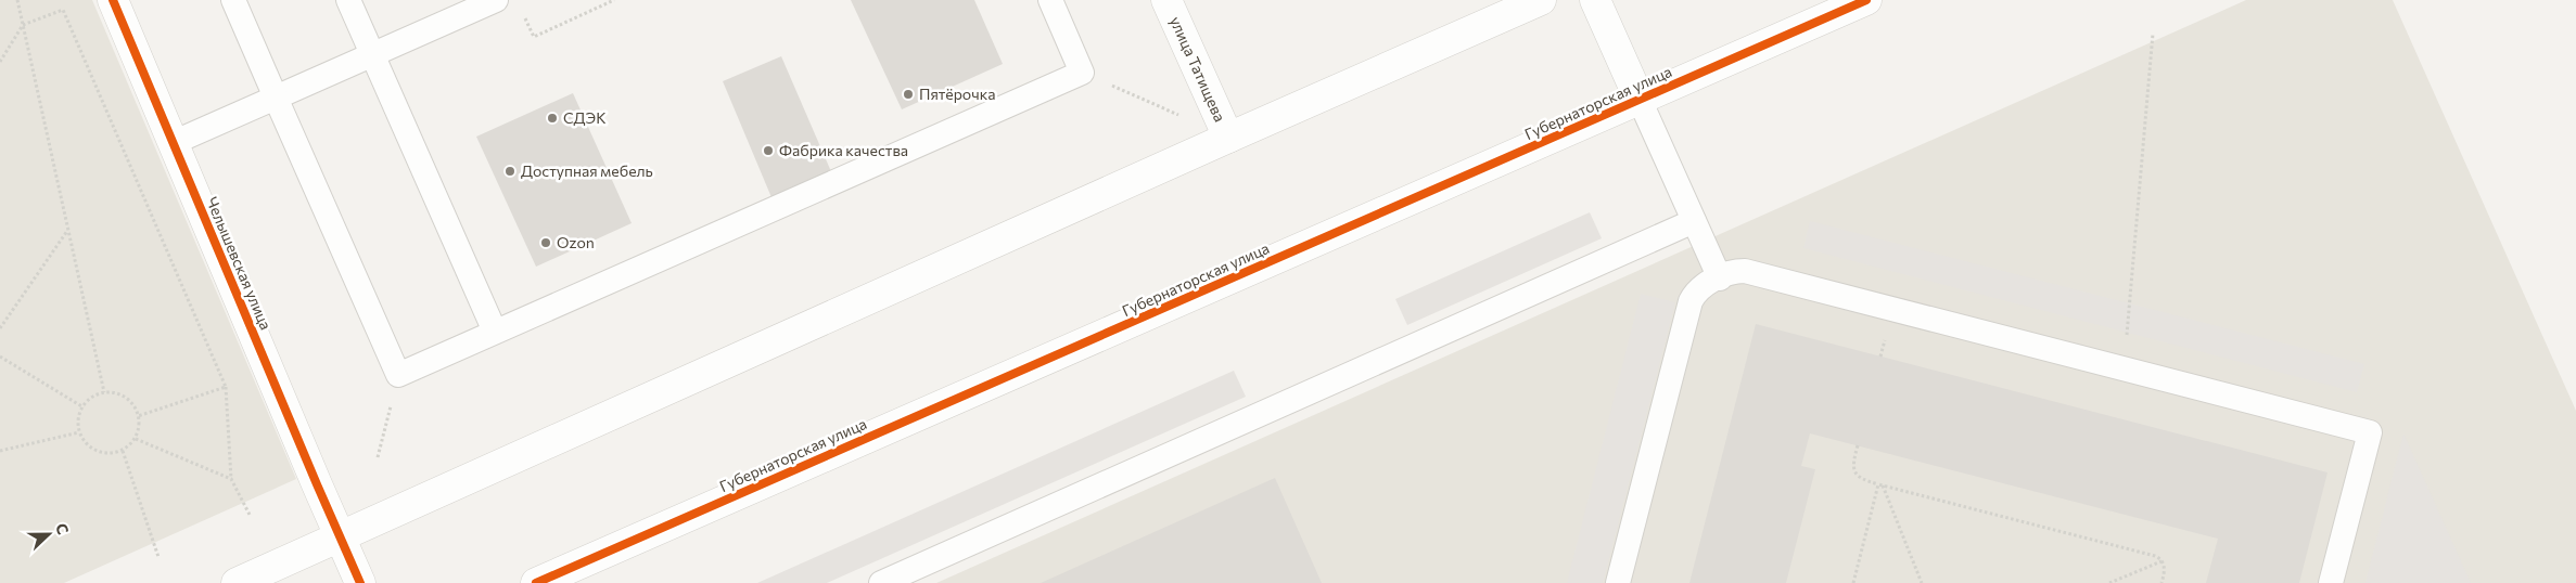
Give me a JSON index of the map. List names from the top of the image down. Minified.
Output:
{"streets":{"street":["улица Татищева","Губернаторская улица","Челышевская улица"]},"places":["Пятёрочка","СДЭК","Фабрика качества","Доступная мебель","Ozon"],"north":"right"}
